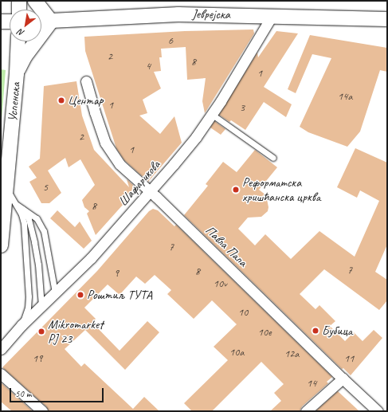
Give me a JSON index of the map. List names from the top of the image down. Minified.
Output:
{"streets":{"main road":["Јеврејска","Успенска"],"street":["Шафарикова","Павла Папа"]},"crossings":[["Јеврејска","Шафарикова"],["Шафарикова","Павла Папа"]],"places":["Центар","Реформатска хришћанска црква","Роштиљ ТУТА","Бубица","Mikromarket PJ 23"],"house_numbers":["6","2","8","4","1","14a","1","3","2","1","5","8","7","7","8","9","10v","10","10e","10a","12a","19","11","14"],"scale_bar":"50 m","north":"bottom left"}
